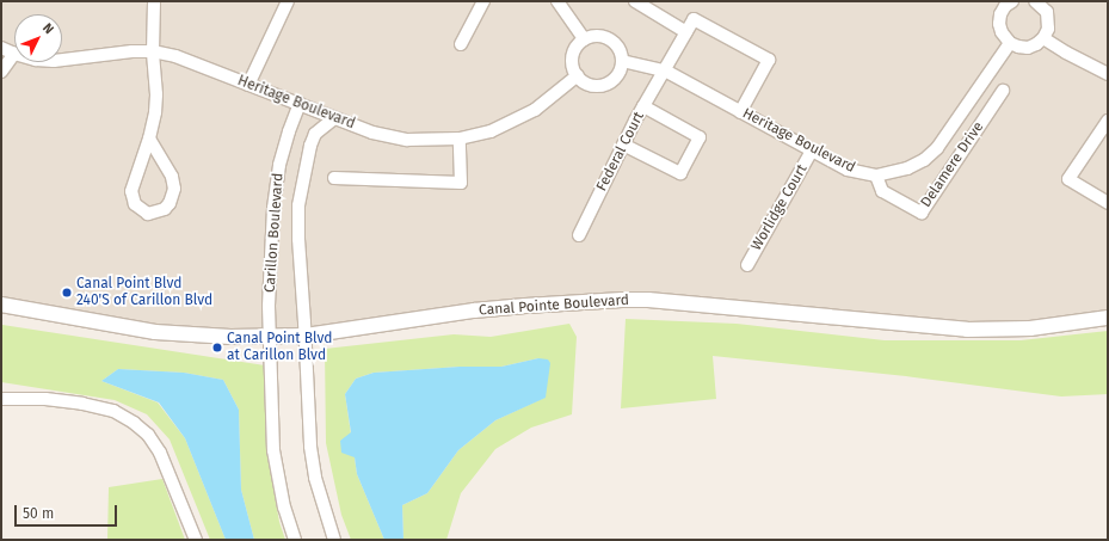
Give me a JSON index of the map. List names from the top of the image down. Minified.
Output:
{"streets":{"street":["Heritage Boulevard","Federal Court","Delamere Drive","Worlidge Court","Carillon Boulevard","Canal Pointe Boulevard"]},"crossings":[["Heritage Boulevard","Federal Court"],["Heritage Boulevard","Delamere Drive"],["Heritage Boulevard","Worlidge Court"],["Heritage Boulevard","Carillon Boulevard"],["Carillon Boulevard","Canal Pointe Boulevard"]],"places":["Canal Point Blvd 240'S of Carillon Blvd","Canal Point Blvd at Carillon Blvd"],"scale_bar":"50 m","north":"top right"}
